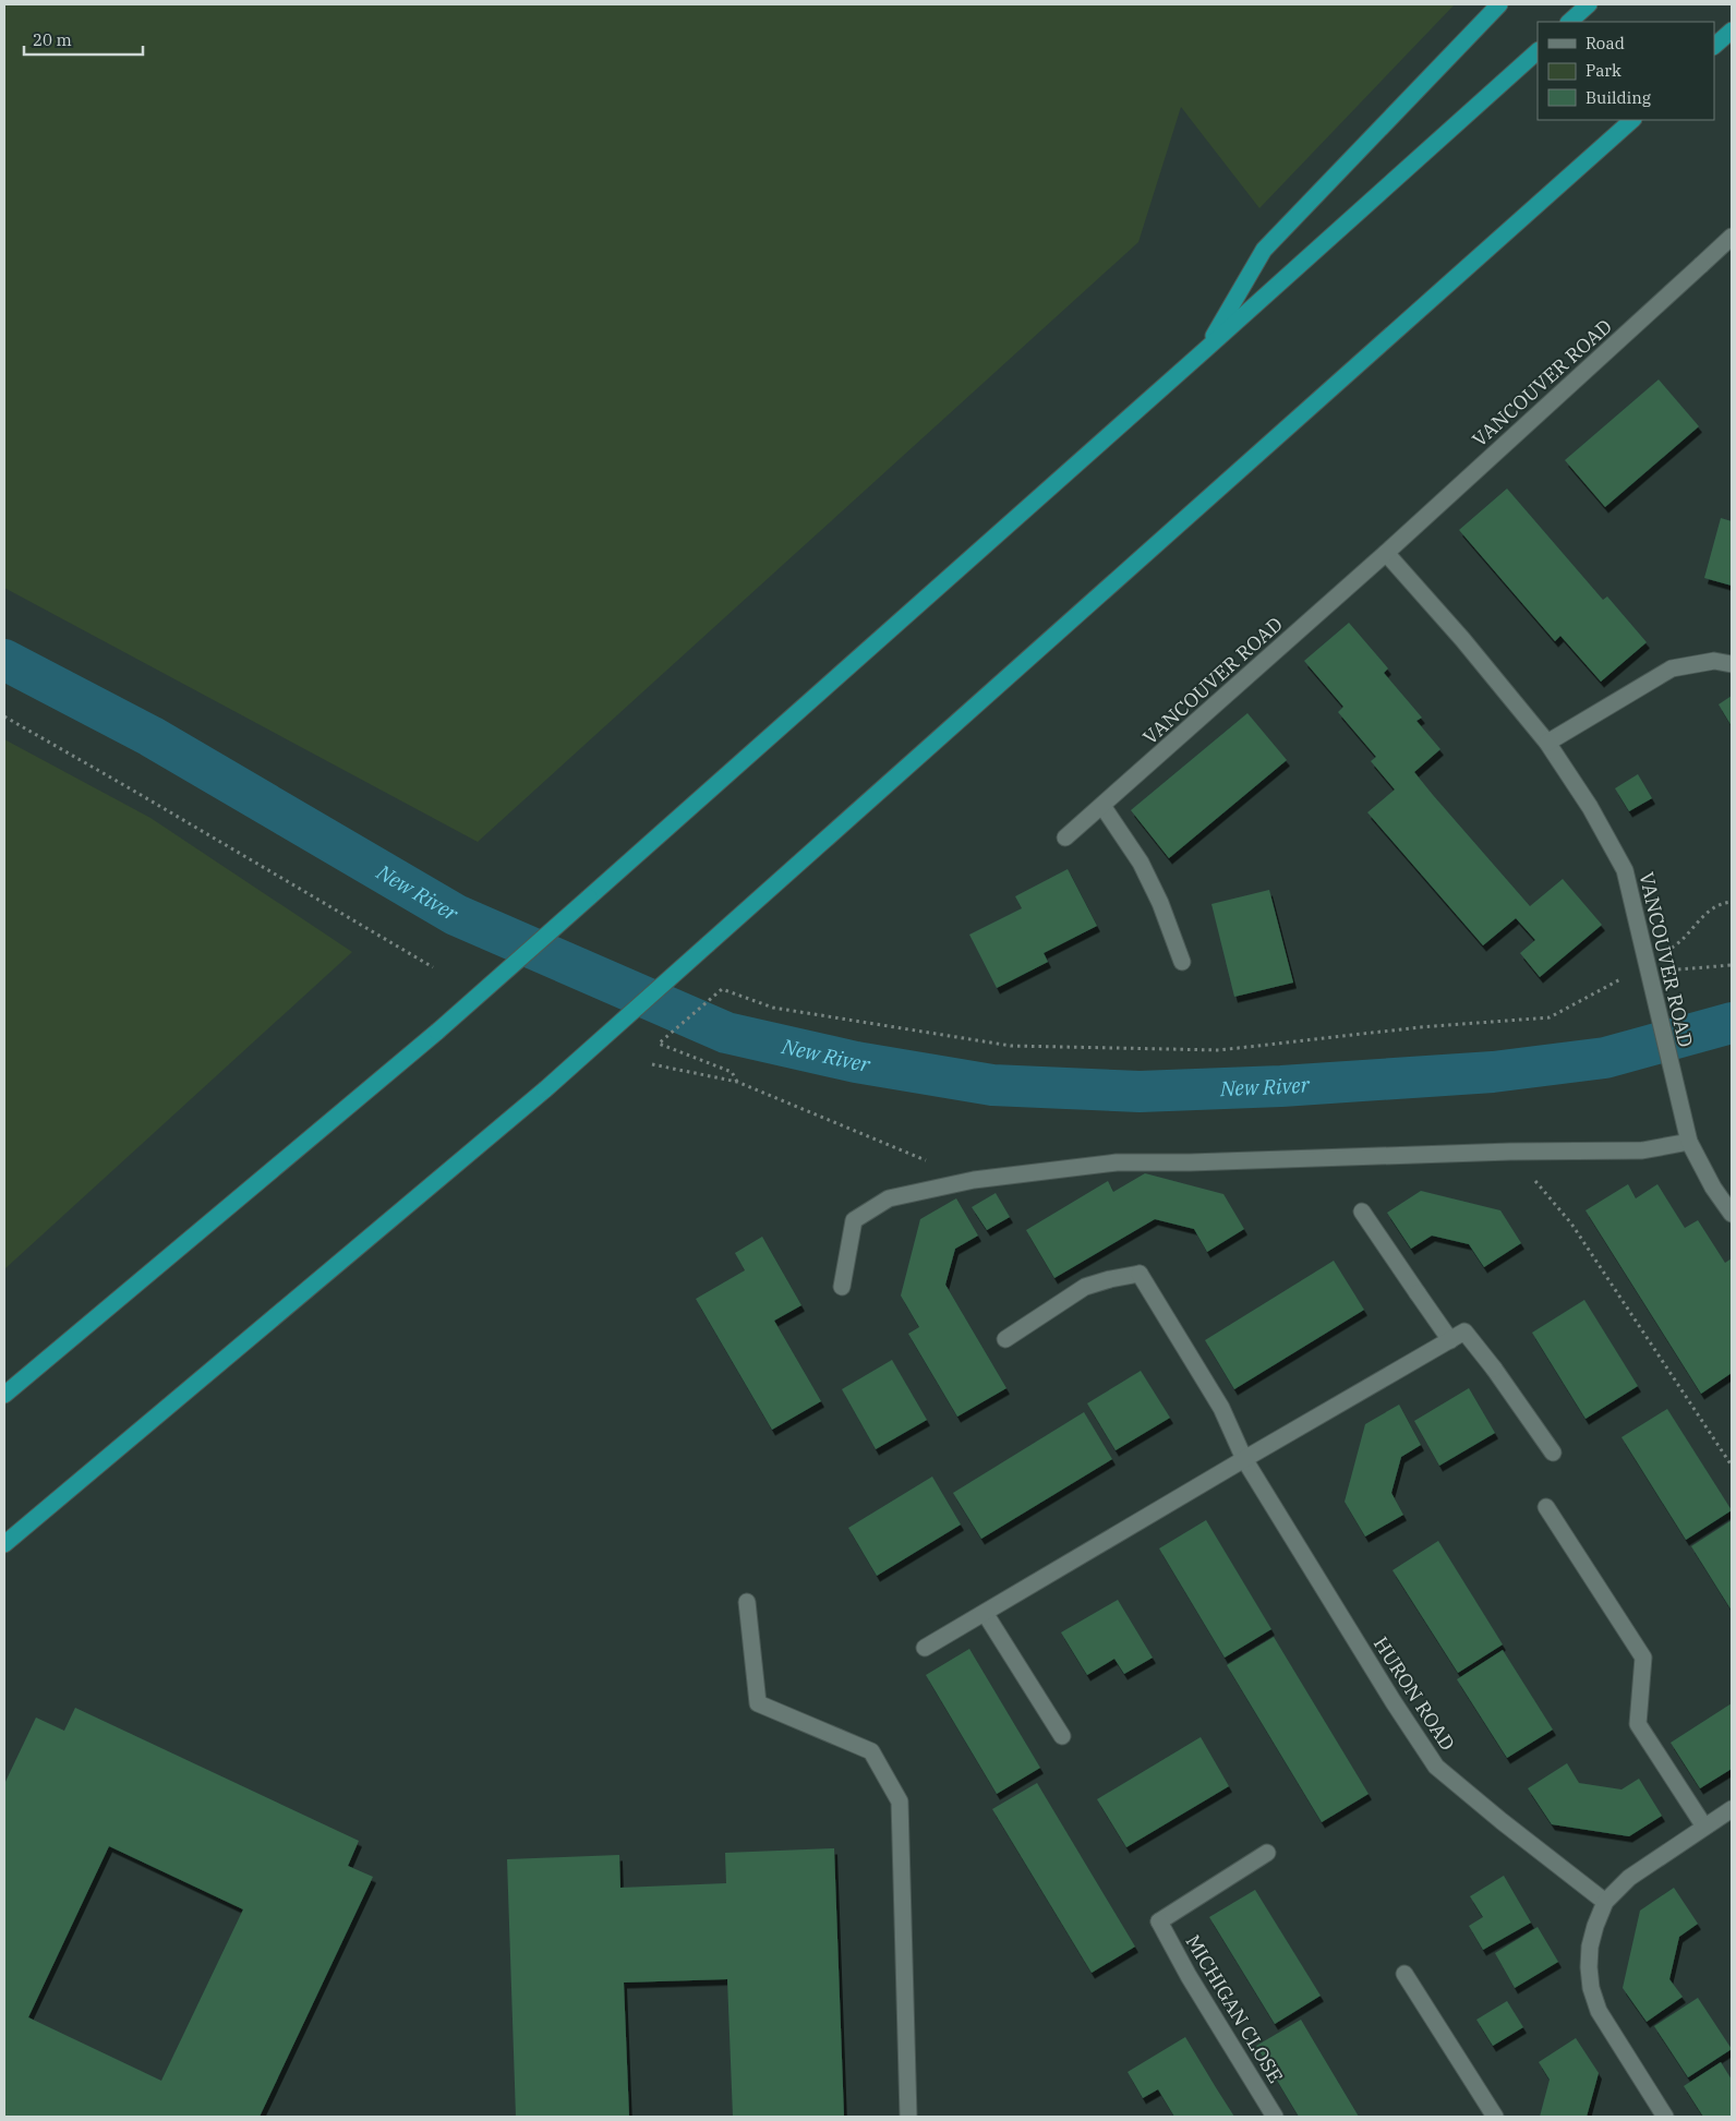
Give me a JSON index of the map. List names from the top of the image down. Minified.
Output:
{"streets":{"street":["VANCOUVER ROAD","HURON ROAD","MICHIGAN CLOSE"]},"water":["New River"],"legend":["Road","Park","Building"],"scale_bar":"20 m"}
